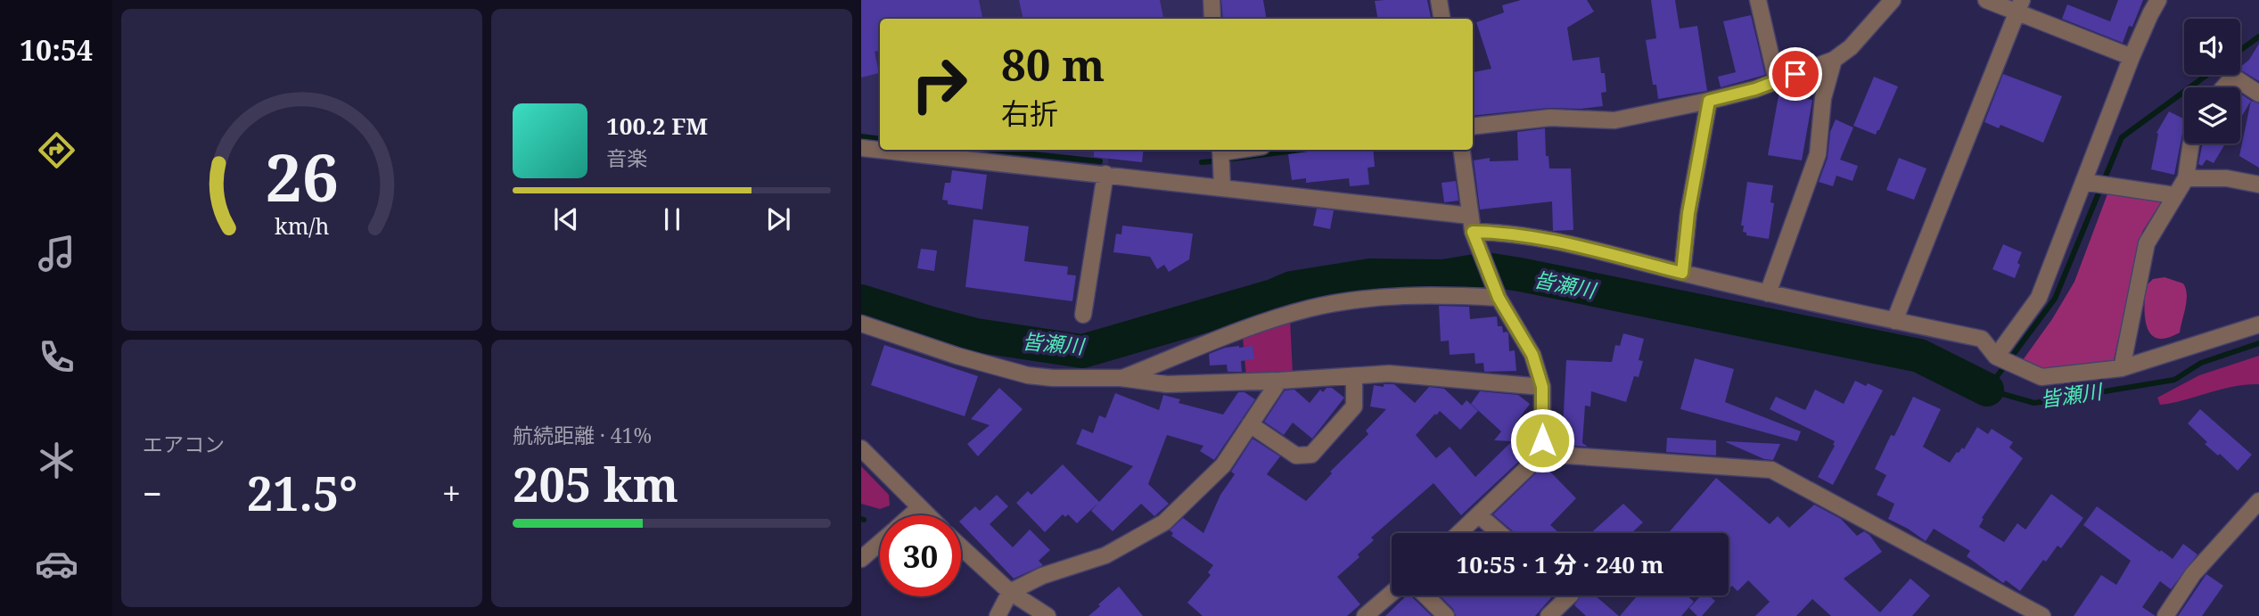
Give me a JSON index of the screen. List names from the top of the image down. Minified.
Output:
{"water":["皆瀬川"],"page":{"tabs":"10:54","turn":["80 m","右折"],"song":["100.2 FM","音楽"],"tile":["エアコン",["航続距離 · 41%","205 km"]],"heat":["−","21.5°","+"],"limit":"30","trip":"10:55 · 1 分 · 240 m","gauge":["26","km/h"]}}
